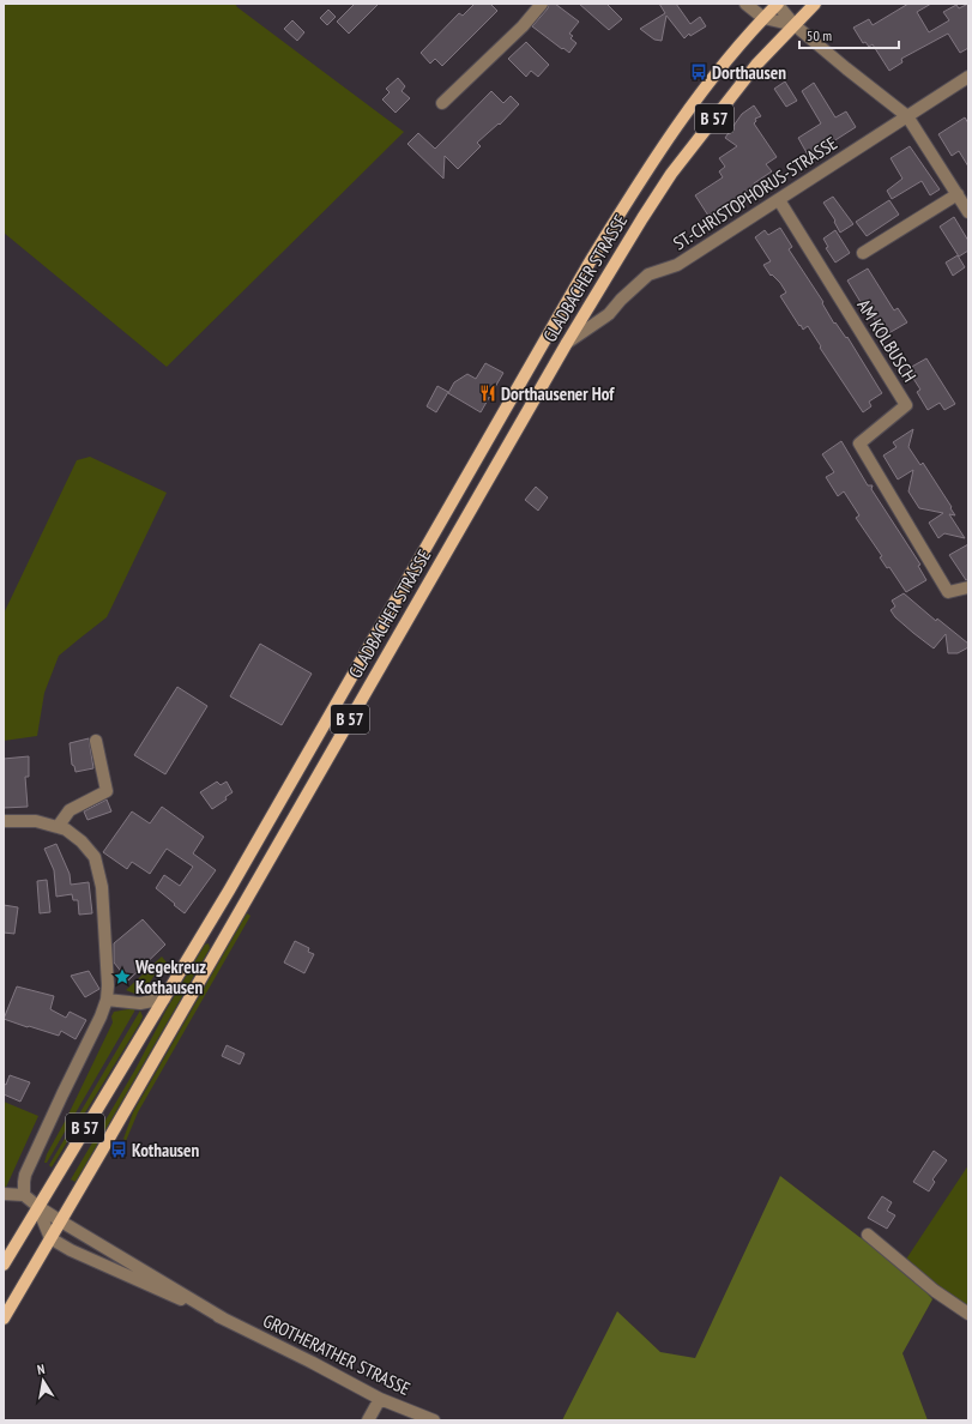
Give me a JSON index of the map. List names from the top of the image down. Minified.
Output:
{"streets":{"main road":["B 57","GLADBACHER STRASSE"],"street":["ST.-CHRISTOPHORUS-STRASSE","AM KOLBUSCH","GROTHERATHER STRASSE"]},"crossings":[["ST.-CHRISTOPHORUS-STRASSE","GLADBACHER STRASSE"],["ST.-CHRISTOPHORUS-STRASSE","AM KOLBUSCH"],["GLADBACHER STRASSE","GROTHERATHER STRASSE"]],"places":{"bus stop":["Dorthausen","Kothausen"],"restaurant":["Dorthausener Hof"],"place":["Wegekreuz Kothausen"]},"scale_bar":"50 m","north":"top"}
